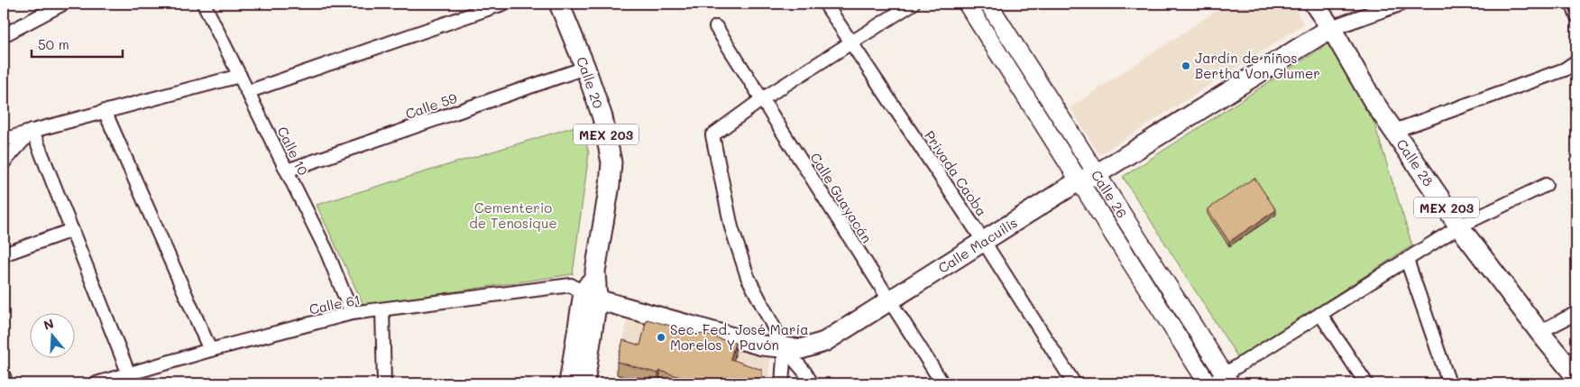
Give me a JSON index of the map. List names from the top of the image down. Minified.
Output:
{"streets":{"main road":["Calle 20","MEX 203","Calle 28","Calle 26","Calle Macuilis"],"street":["Calle 59","Calle 10","Privada Caoba","Calle Guayacán","Calle 61"]},"crossings":[["Calle 20","Calle 59"],["Calle 20","Calle Macuilis"],["Calle 20","Calle 61"],["Calle 59","Calle 10"],["Calle 10","Calle 61"],["Calle 28","Calle Macuilis"],["Privada Caoba","Calle Macuilis"],["Calle 26","Calle Macuilis"],["Calle Guayacán","Calle Macuilis"],["Calle Macuilis","Calle 61"]],"parks":["Cementerio de Tenosique"],"places":["Jardín de niños Bertha Von Glumer","Sec. Fed. José María Morelos Y Pavón"],"scale_bar":"50 m","north":"top"}
